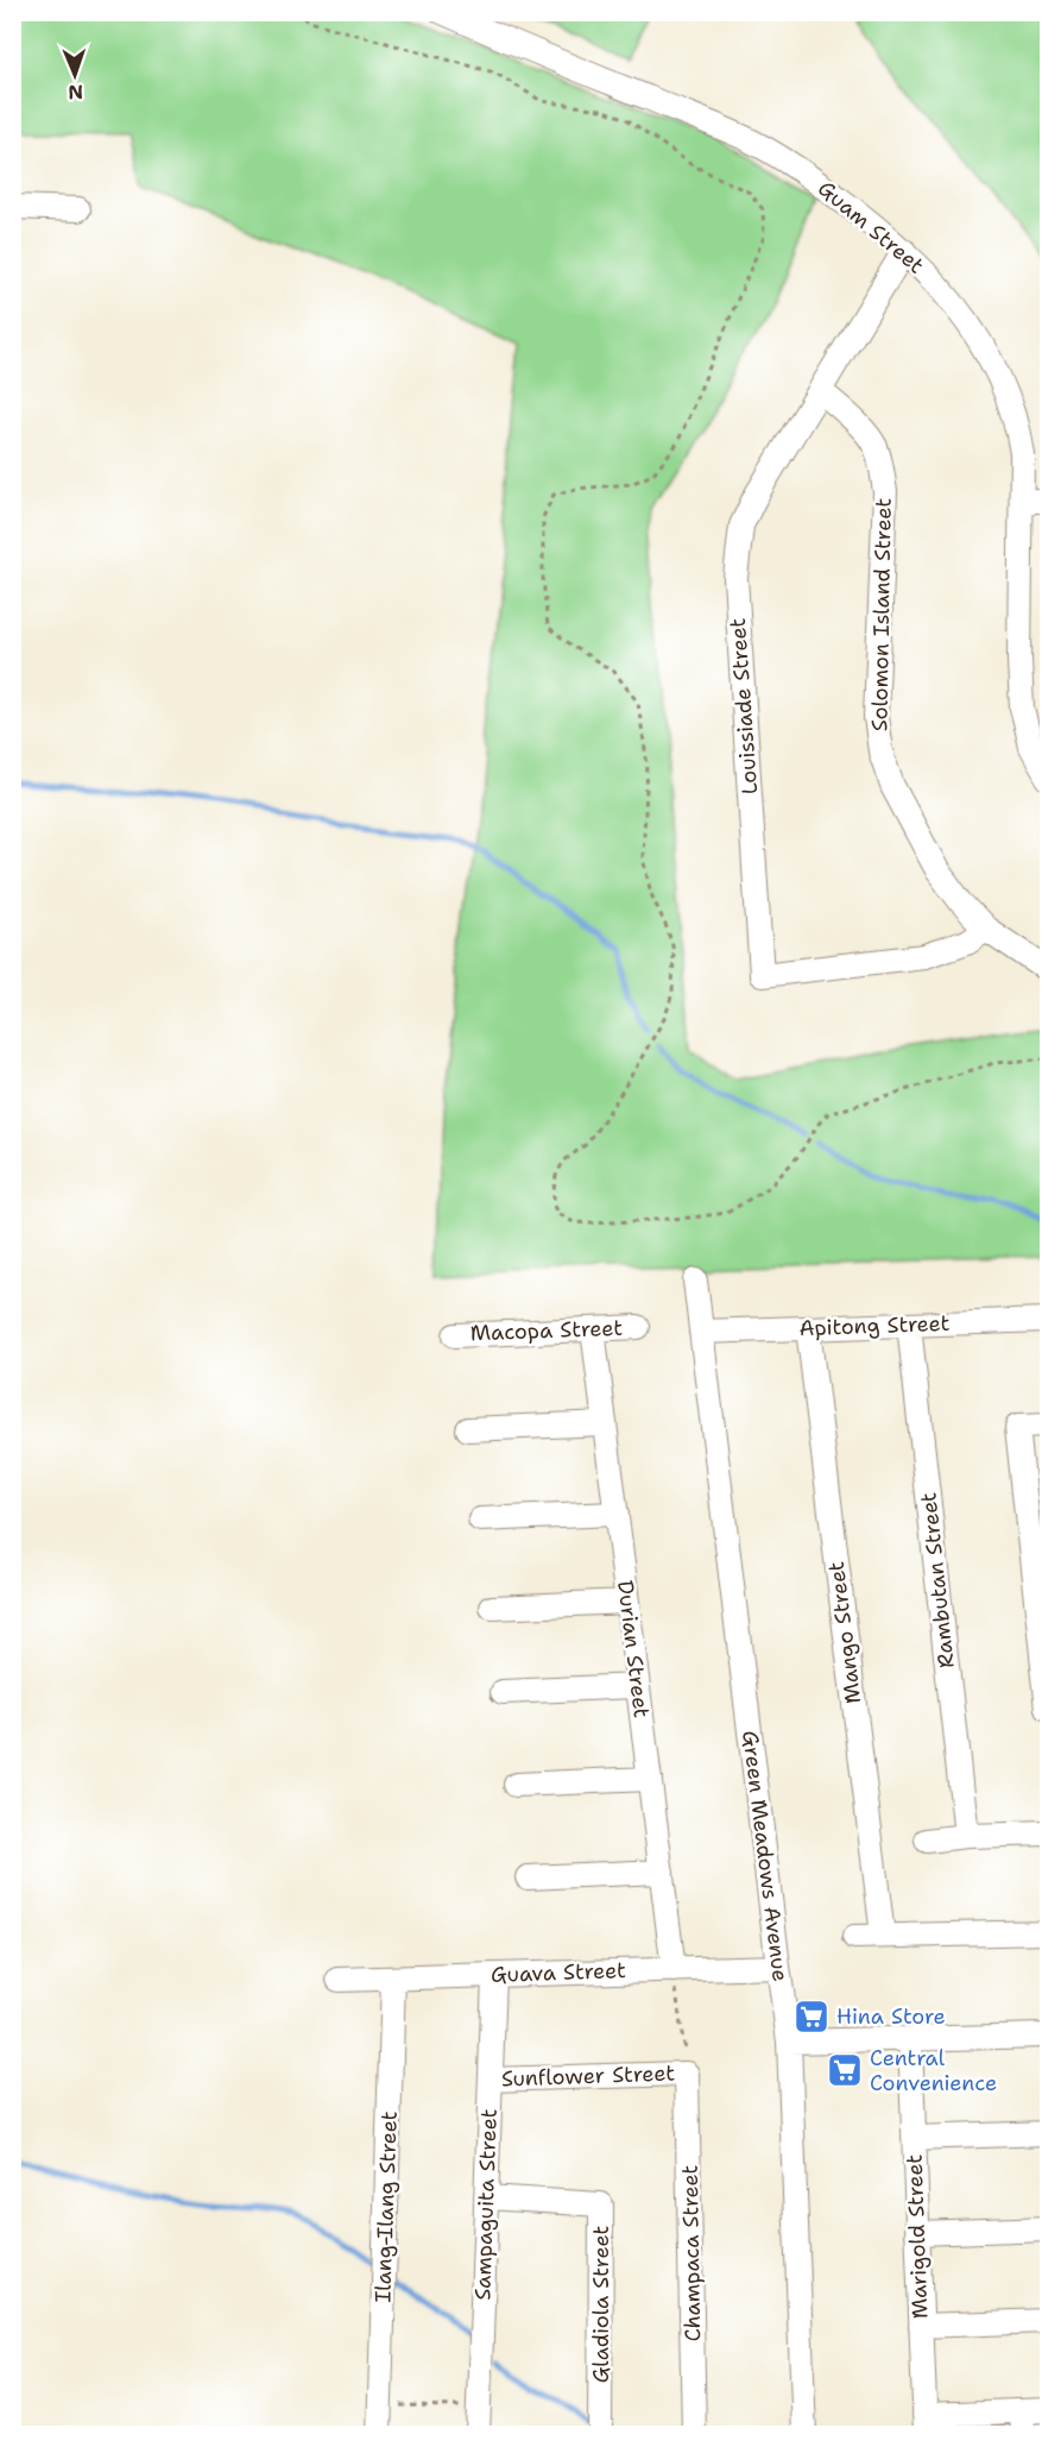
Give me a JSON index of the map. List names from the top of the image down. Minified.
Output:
{"streets":{"street":["Guam Street","Solomon Island Street","Louissiade Street","Apitong Street","Macopa Street","Rambutan Street","Mango Street","Durian Street","Green Meadows Avenue","Guava Street","Sunflower Street","Sampaguita Street","Ilang-Ilang Street","Marigold Street","Champaca Street","Gladiola Street"]},"crossings":[["Guam Street","Louissiade Street"],["Solomon Island Street","Louissiade Street"],["Apitong Street","Rambutan Street"],["Apitong Street","Mango Street"],["Apitong Street","Green Meadows Avenue"],["Macopa Street","Durian Street"],["Durian Street","Guava Street"],["Green Meadows Avenue","Guava Street"],["Guava Street","Sampaguita Street"],["Guava Street","Ilang-Ilang Street"],["Sunflower Street","Sampaguita Street"],["Sunflower Street","Champaca Street"],["Sampaguita Street","Gladiola Street"]],"places":{"supermarket":["Hina Store","Central Convenience"]},"north":"bottom"}
